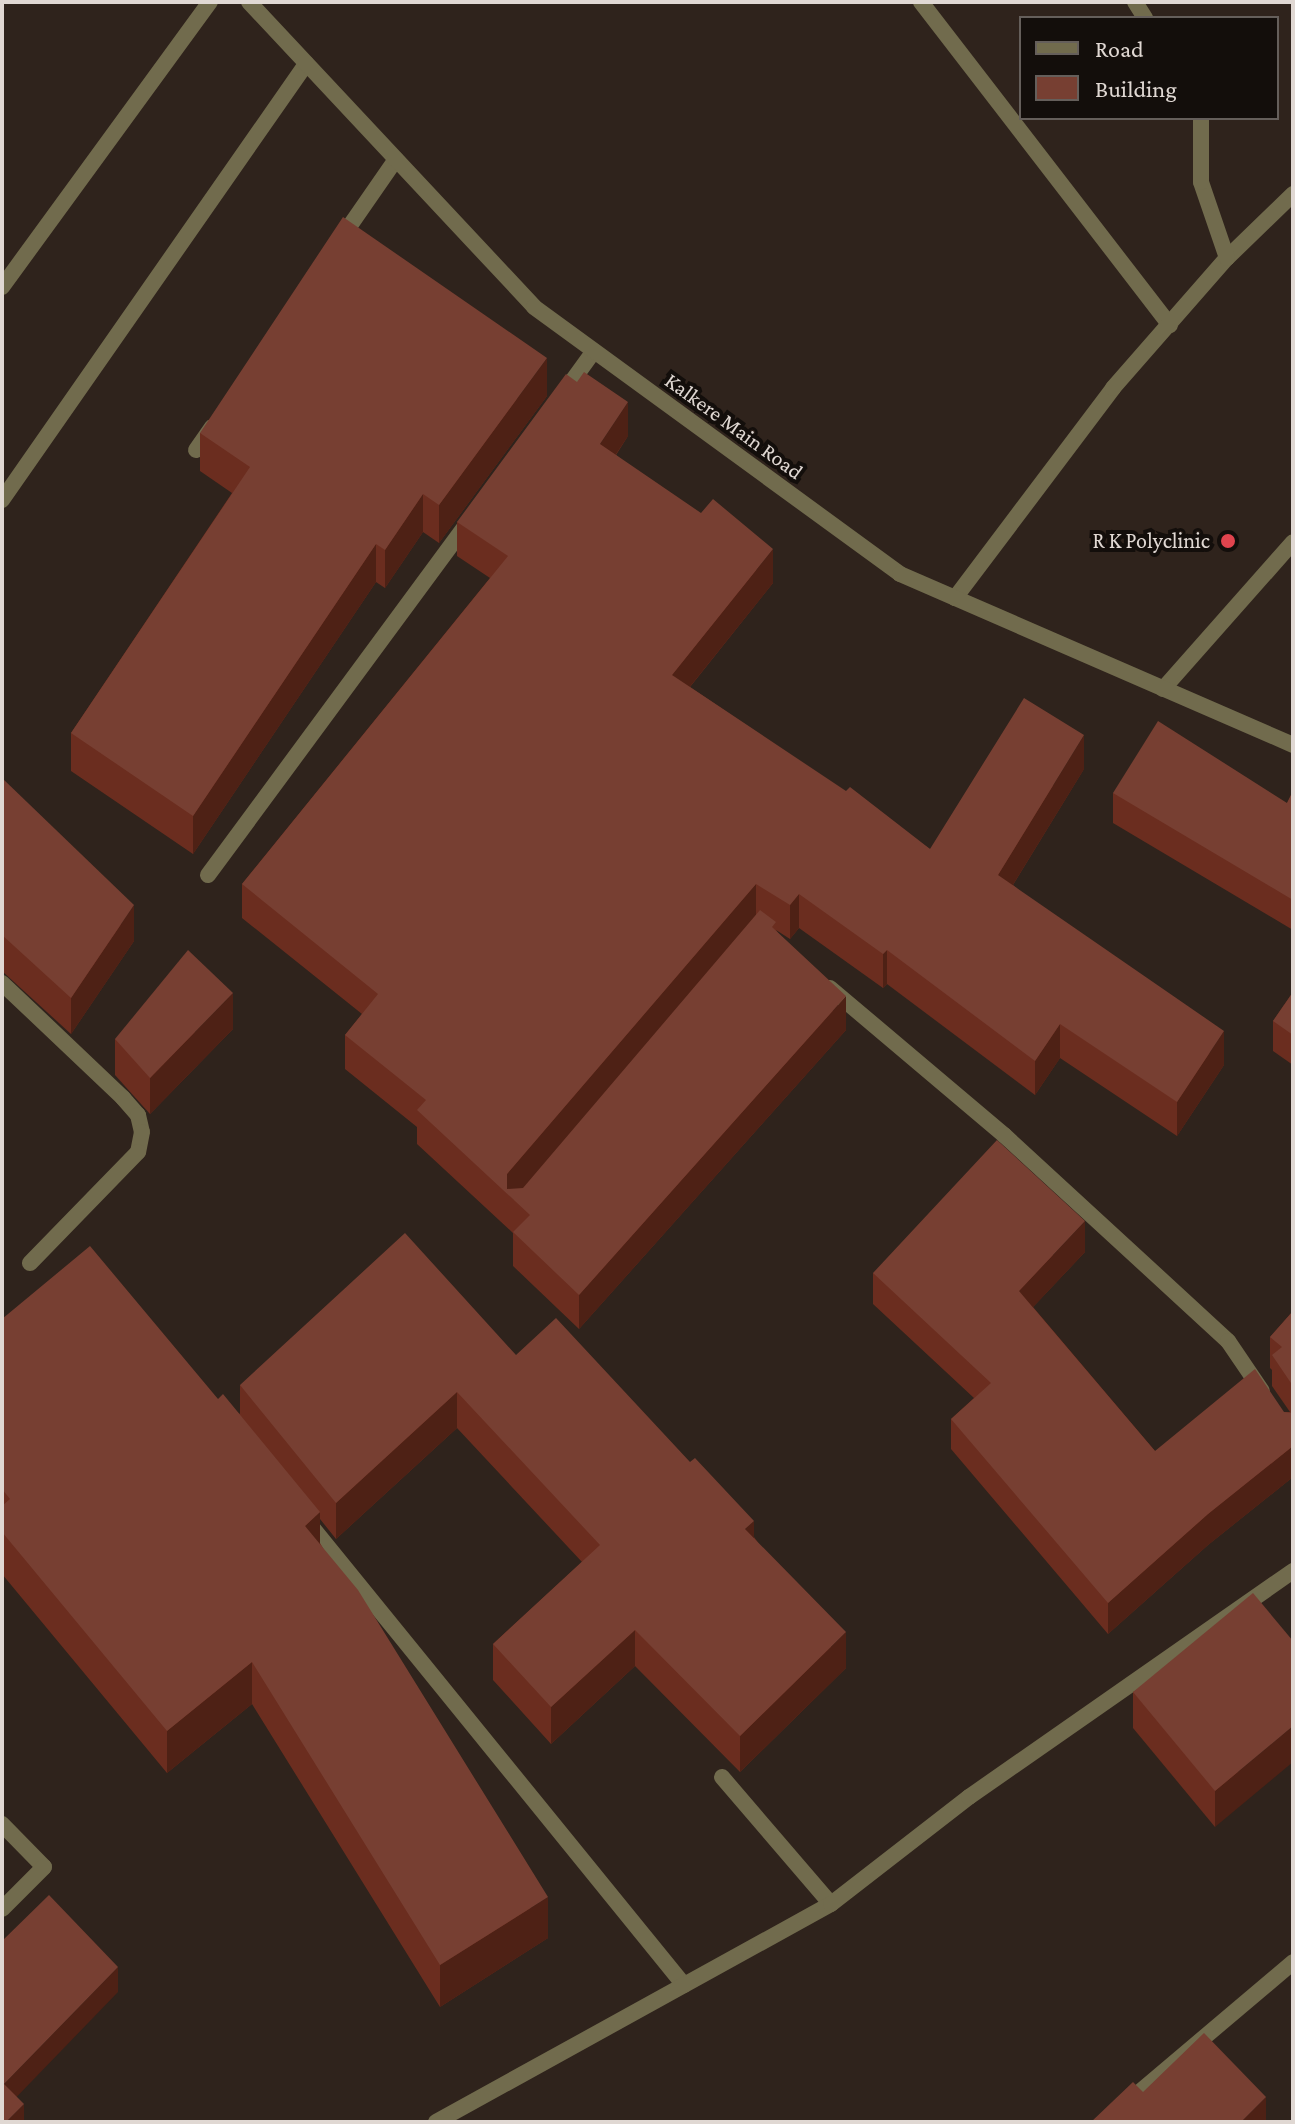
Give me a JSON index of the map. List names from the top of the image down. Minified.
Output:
{"streets":{"street":["Kalkere Main Road"]},"places":["R K Polyclinic"],"legend":["Road","Building"]}
